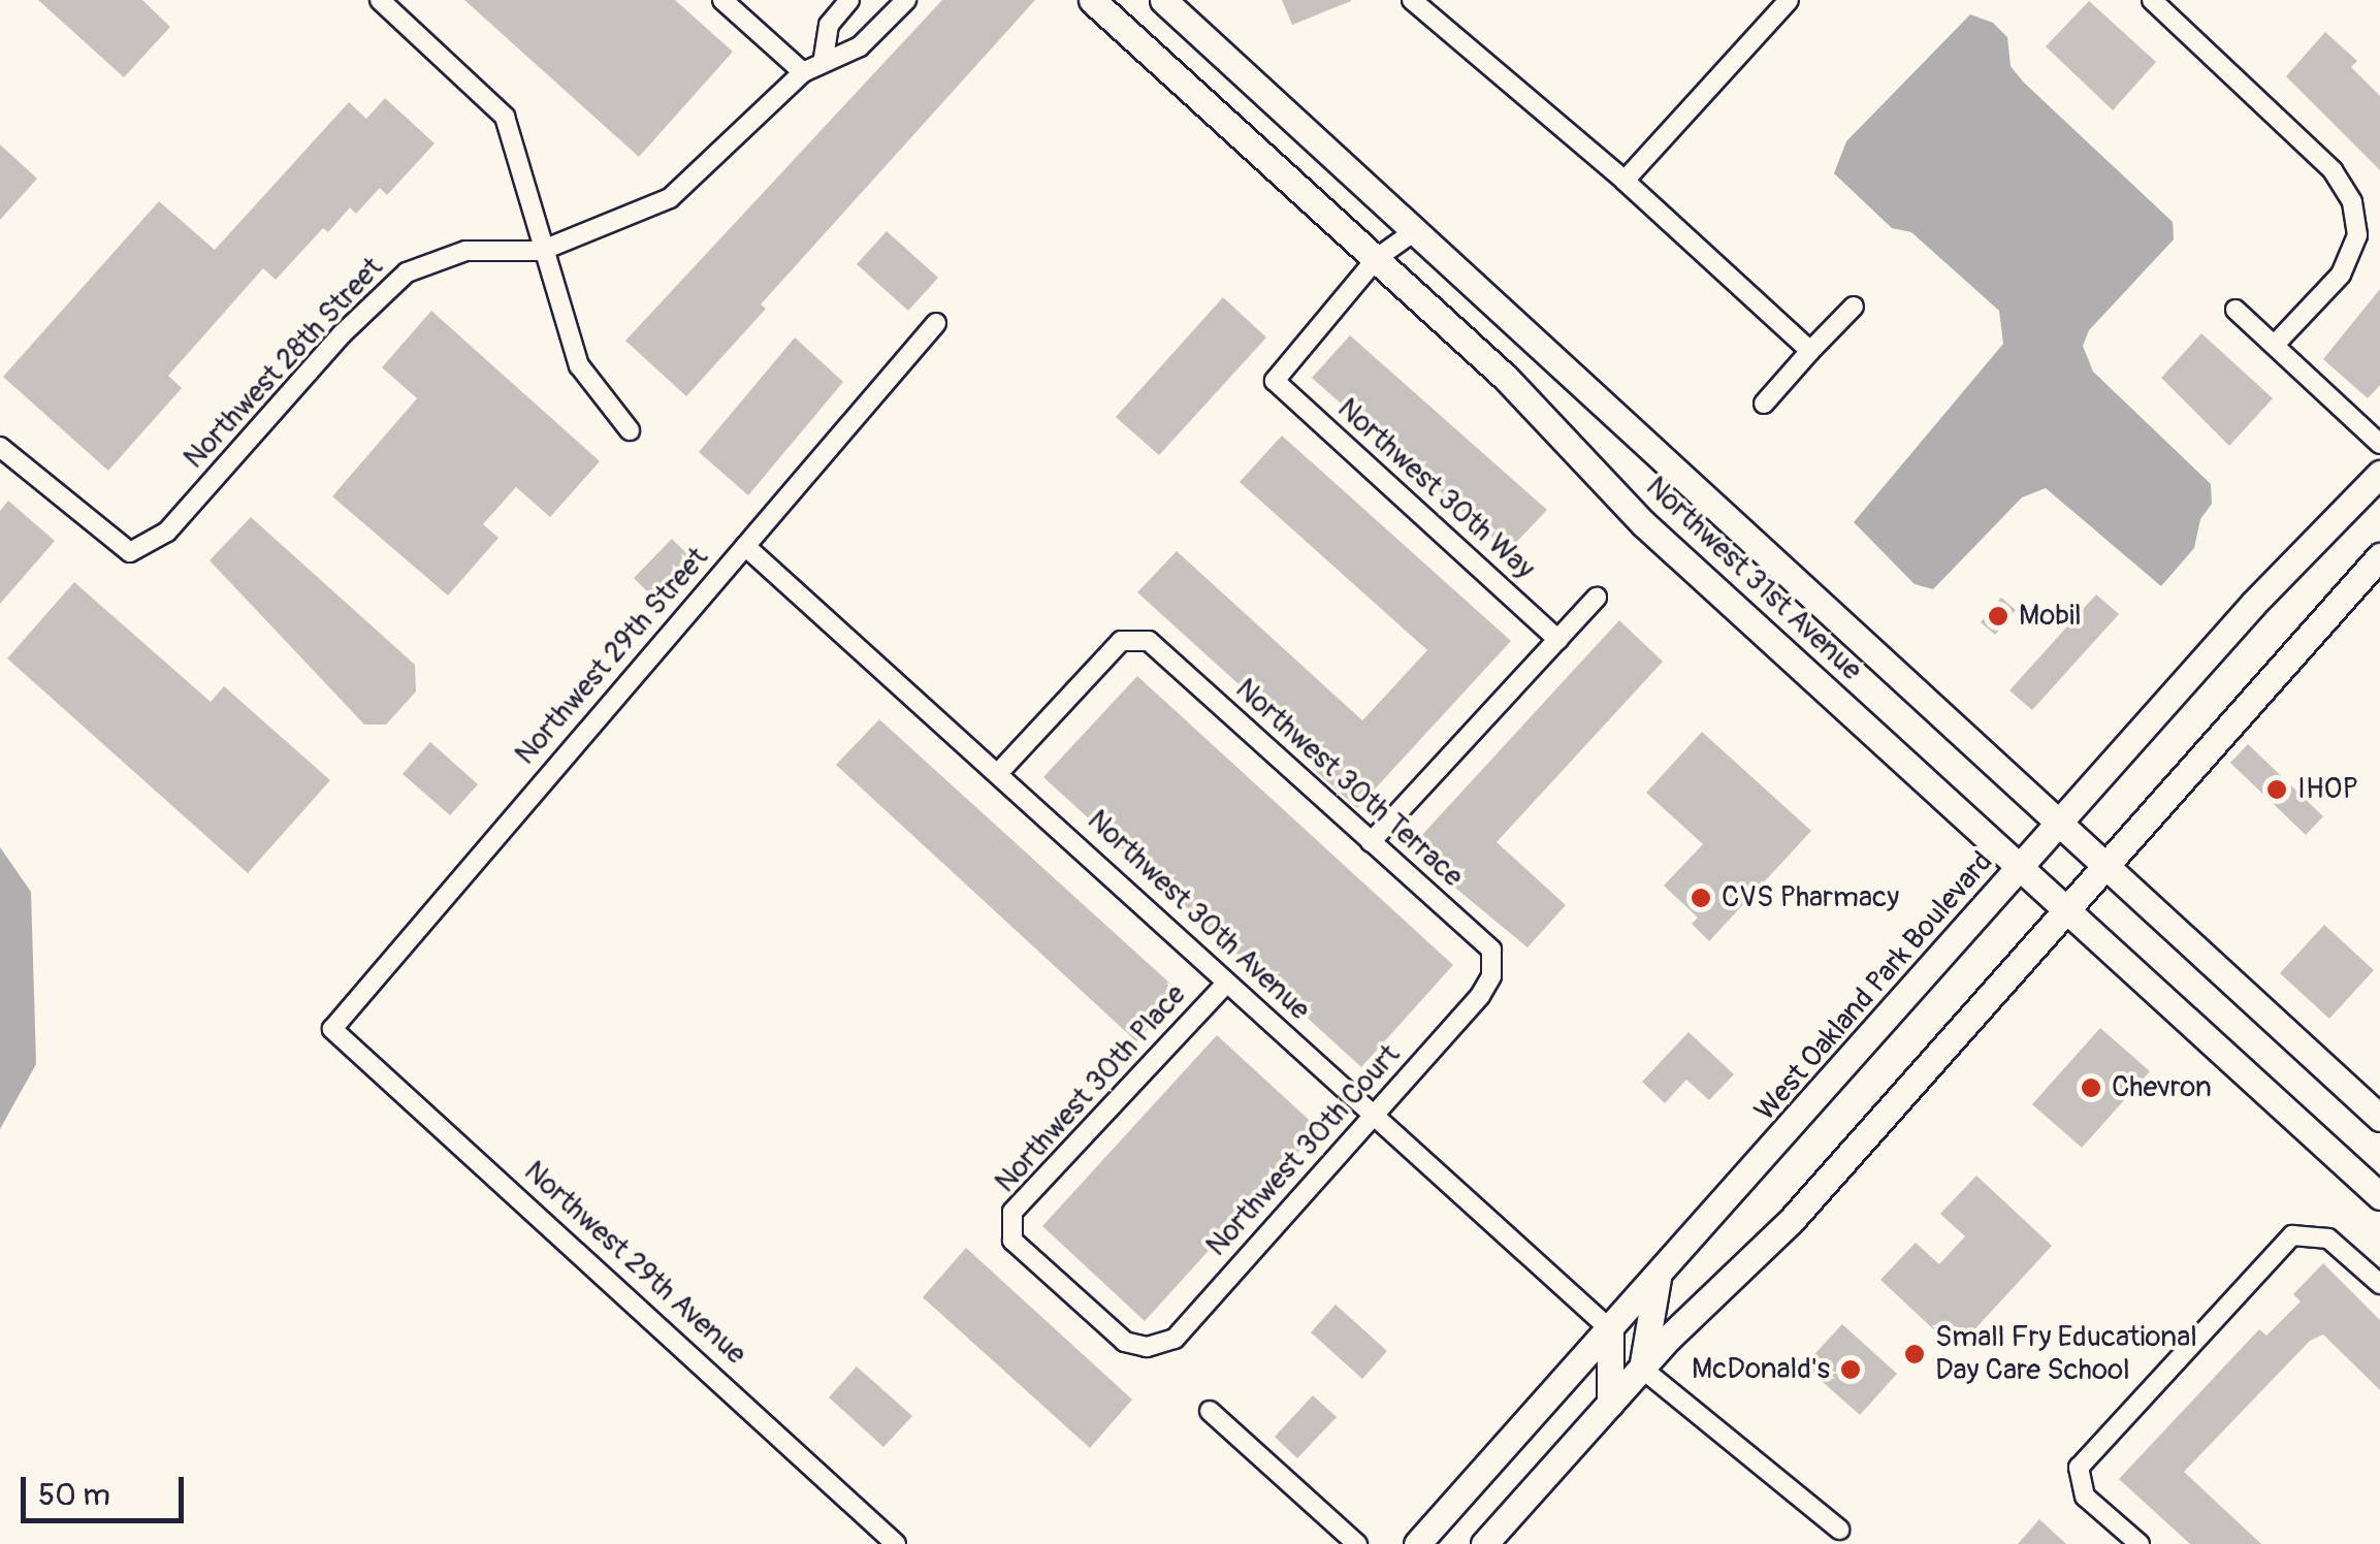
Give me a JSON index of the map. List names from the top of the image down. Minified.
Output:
{"streets":{"main road":["Northwest 31st Avenue","West Oakland Park Boulevard"],"street":["Northwest 28th Street","Northwest 30th Way","Northwest 29th Street","Northwest 30th Terrace","Northwest 30th Avenue","Northwest 30th Place","Northwest 30th Court","Northwest 29th Avenue"]},"crossings":[["Northwest 30th Way","Northwest 31st Avenue"],["Northwest 31st Avenue","West Oakland Park Boulevard"],["Northwest 29th Street","Northwest 30th Avenue"],["Northwest 29th Street","Northwest 29th Avenue"],["Northwest 30th Terrace","Northwest 30th Avenue"],["Northwest 30th Terrace","Northwest 30th Court"],["Northwest 30th Avenue","West Oakland Park Boulevard"],["Northwest 30th Avenue","Northwest 30th Place"],["Northwest 30th Avenue","Northwest 30th Court"],["Northwest 30th Place","Northwest 30th Court"]],"places":["Mobil","IHOP","CVS Pharmacy","Chevron","Small Fry Educational Day Care School","McDonald's"],"scale_bar":"50 m"}
